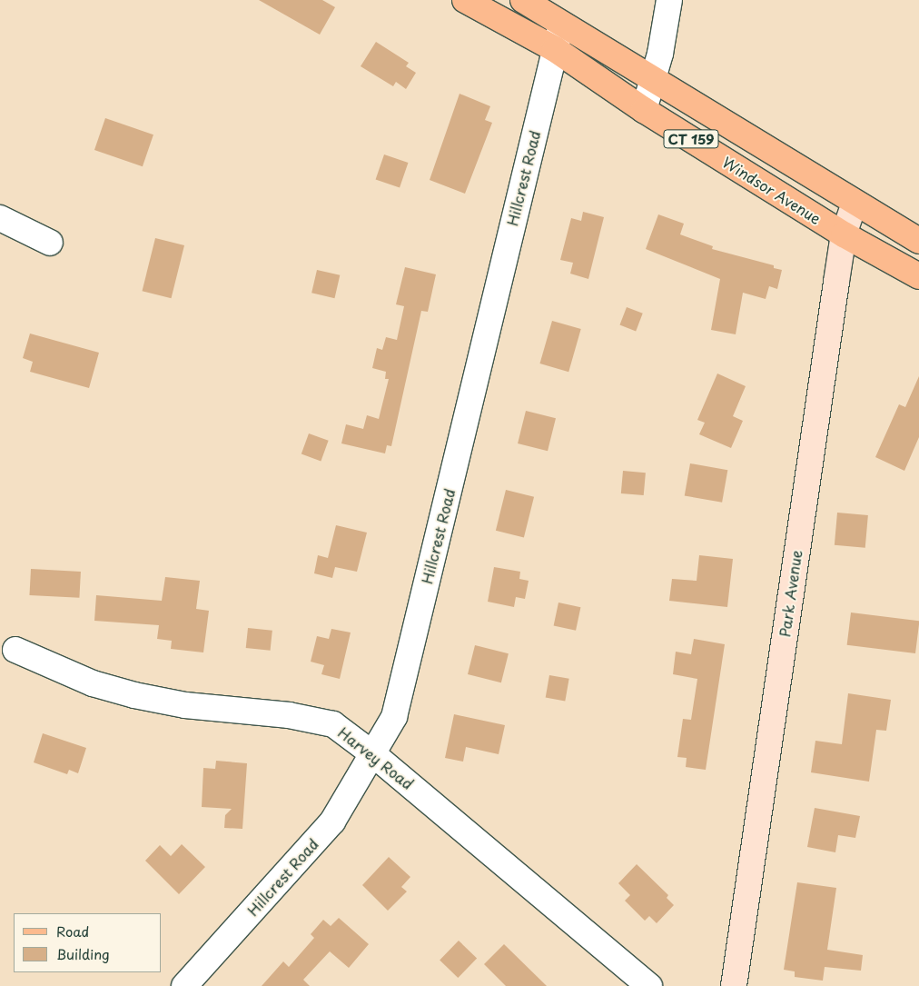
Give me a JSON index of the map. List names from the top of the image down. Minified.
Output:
{"streets":{"main road":["CT 159","Windsor Avenue","Park Avenue"],"street":["Hillcrest Road","Harvey Road"]},"crossings":[["Hillcrest Road","Windsor Avenue"],["Hillcrest Road","Harvey Road"],["Windsor Avenue","Park Avenue"]],"legend":["Road","Building"]}
